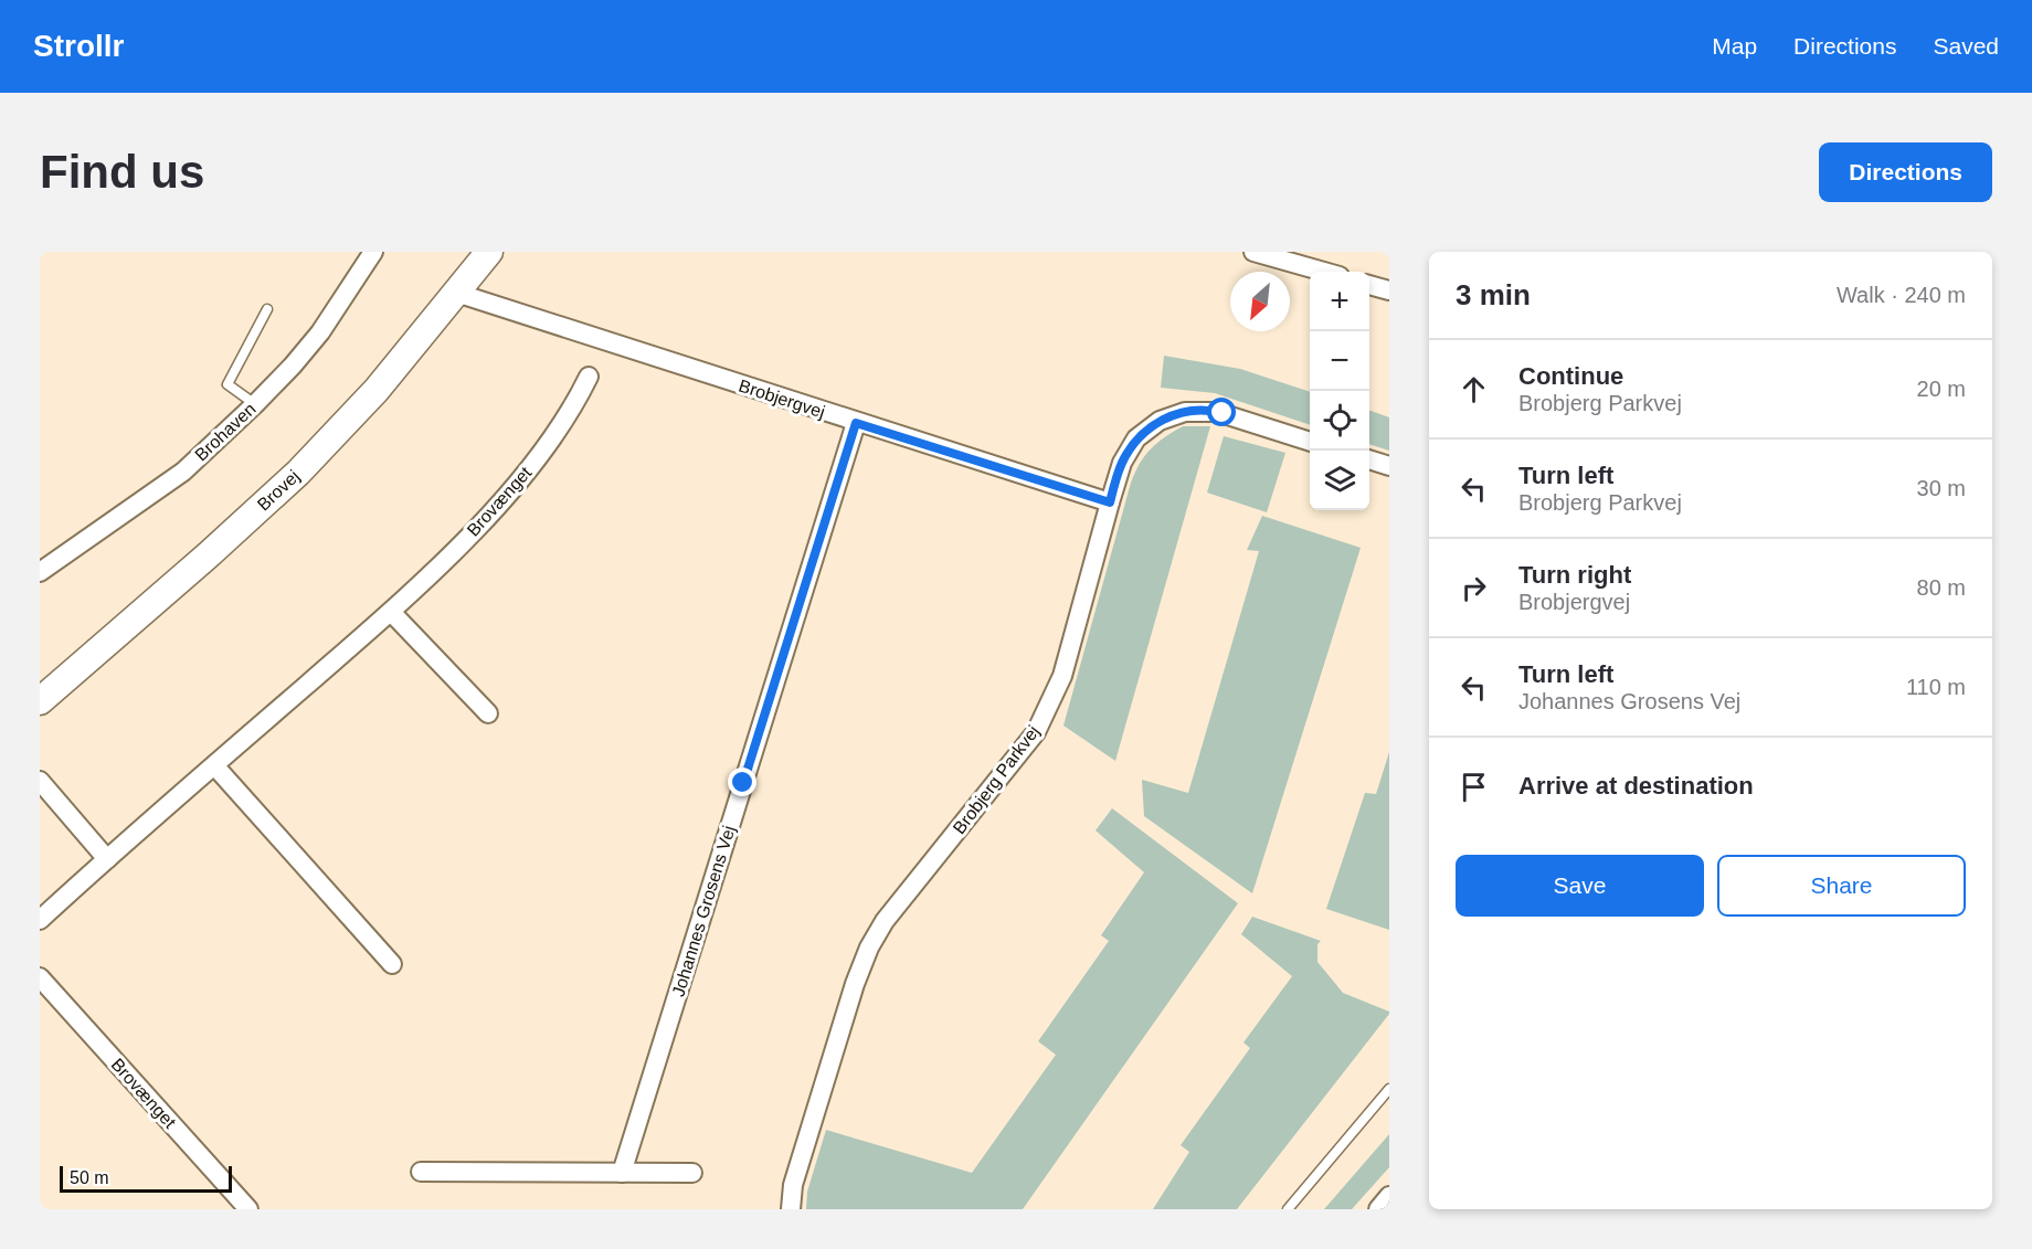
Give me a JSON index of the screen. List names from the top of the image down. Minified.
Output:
{"streets":{"street":["Brobjergvej","Brohaven","Brovej","Brovænget","Brobjerg Parkvej","Johannes Grosens Vej"]},"crossings":[["Brobjergvej","Brovej"],["Brobjergvej","Brobjerg Parkvej"],["Brobjergvej","Johannes Grosens Vej"]],"scale_bar":"50 m","north":"bottom left","page":{"header":"Strollr","nav":["Map","Directions","Saved"],"buttons":["Directions",["Save","Share"]],"title":"Find us","heading":["3 min","Walk · 240 m"],"map_buttons":["+","−"],"list":[["Continue","Brobjerg Parkvej","20 m"],["Turn left","Brobjerg Parkvej","30 m"],["Turn right","Brobjergvej","80 m"],["Turn left","Johannes Grosens Vej","110 m"],"Arrive at destination"],"scale":"50 m"}}
